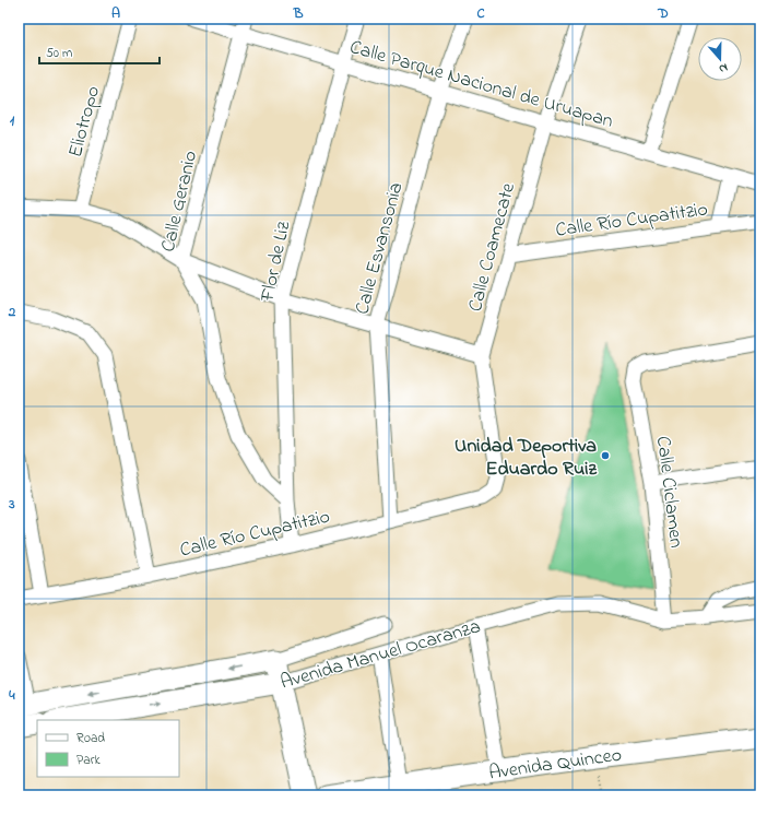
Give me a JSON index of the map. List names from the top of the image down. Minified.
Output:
{"streets":{"street":["Calle Parque Nacional de Uruapan","Eliotropo","Calle Geranio","Calle Río Cupatitzio","Calle Coamecate","Calle Esvansonia","Flor de Liz","Calle Ciclamen","Avenida Manuel Ocaranza","Avenida Quinceo"]},"crossings":[["Calle Parque Nacional de Uruapan","Calle Geranio"],["Calle Parque Nacional de Uruapan","Calle Coamecate"],["Calle Parque Nacional de Uruapan","Calle Esvansonia"],["Calle Parque Nacional de Uruapan","Flor de Liz"],["Calle Geranio","Flor de Liz"],["Calle Río Cupatitzio","Calle Coamecate"],["Calle Río Cupatitzio","Calle Esvansonia"],["Calle Río Cupatitzio","Flor de Liz"],["Calle Ciclamen","Avenida Manuel Ocaranza"]],"places":["Unidad Deportiva Eduardo Ruiz"],"legend":["Road","Park"],"scale_bar":"50 m","north":"bottom","grid":{"columns":["A","B","C","D"],"rows":["1","2","3","4"]}}
